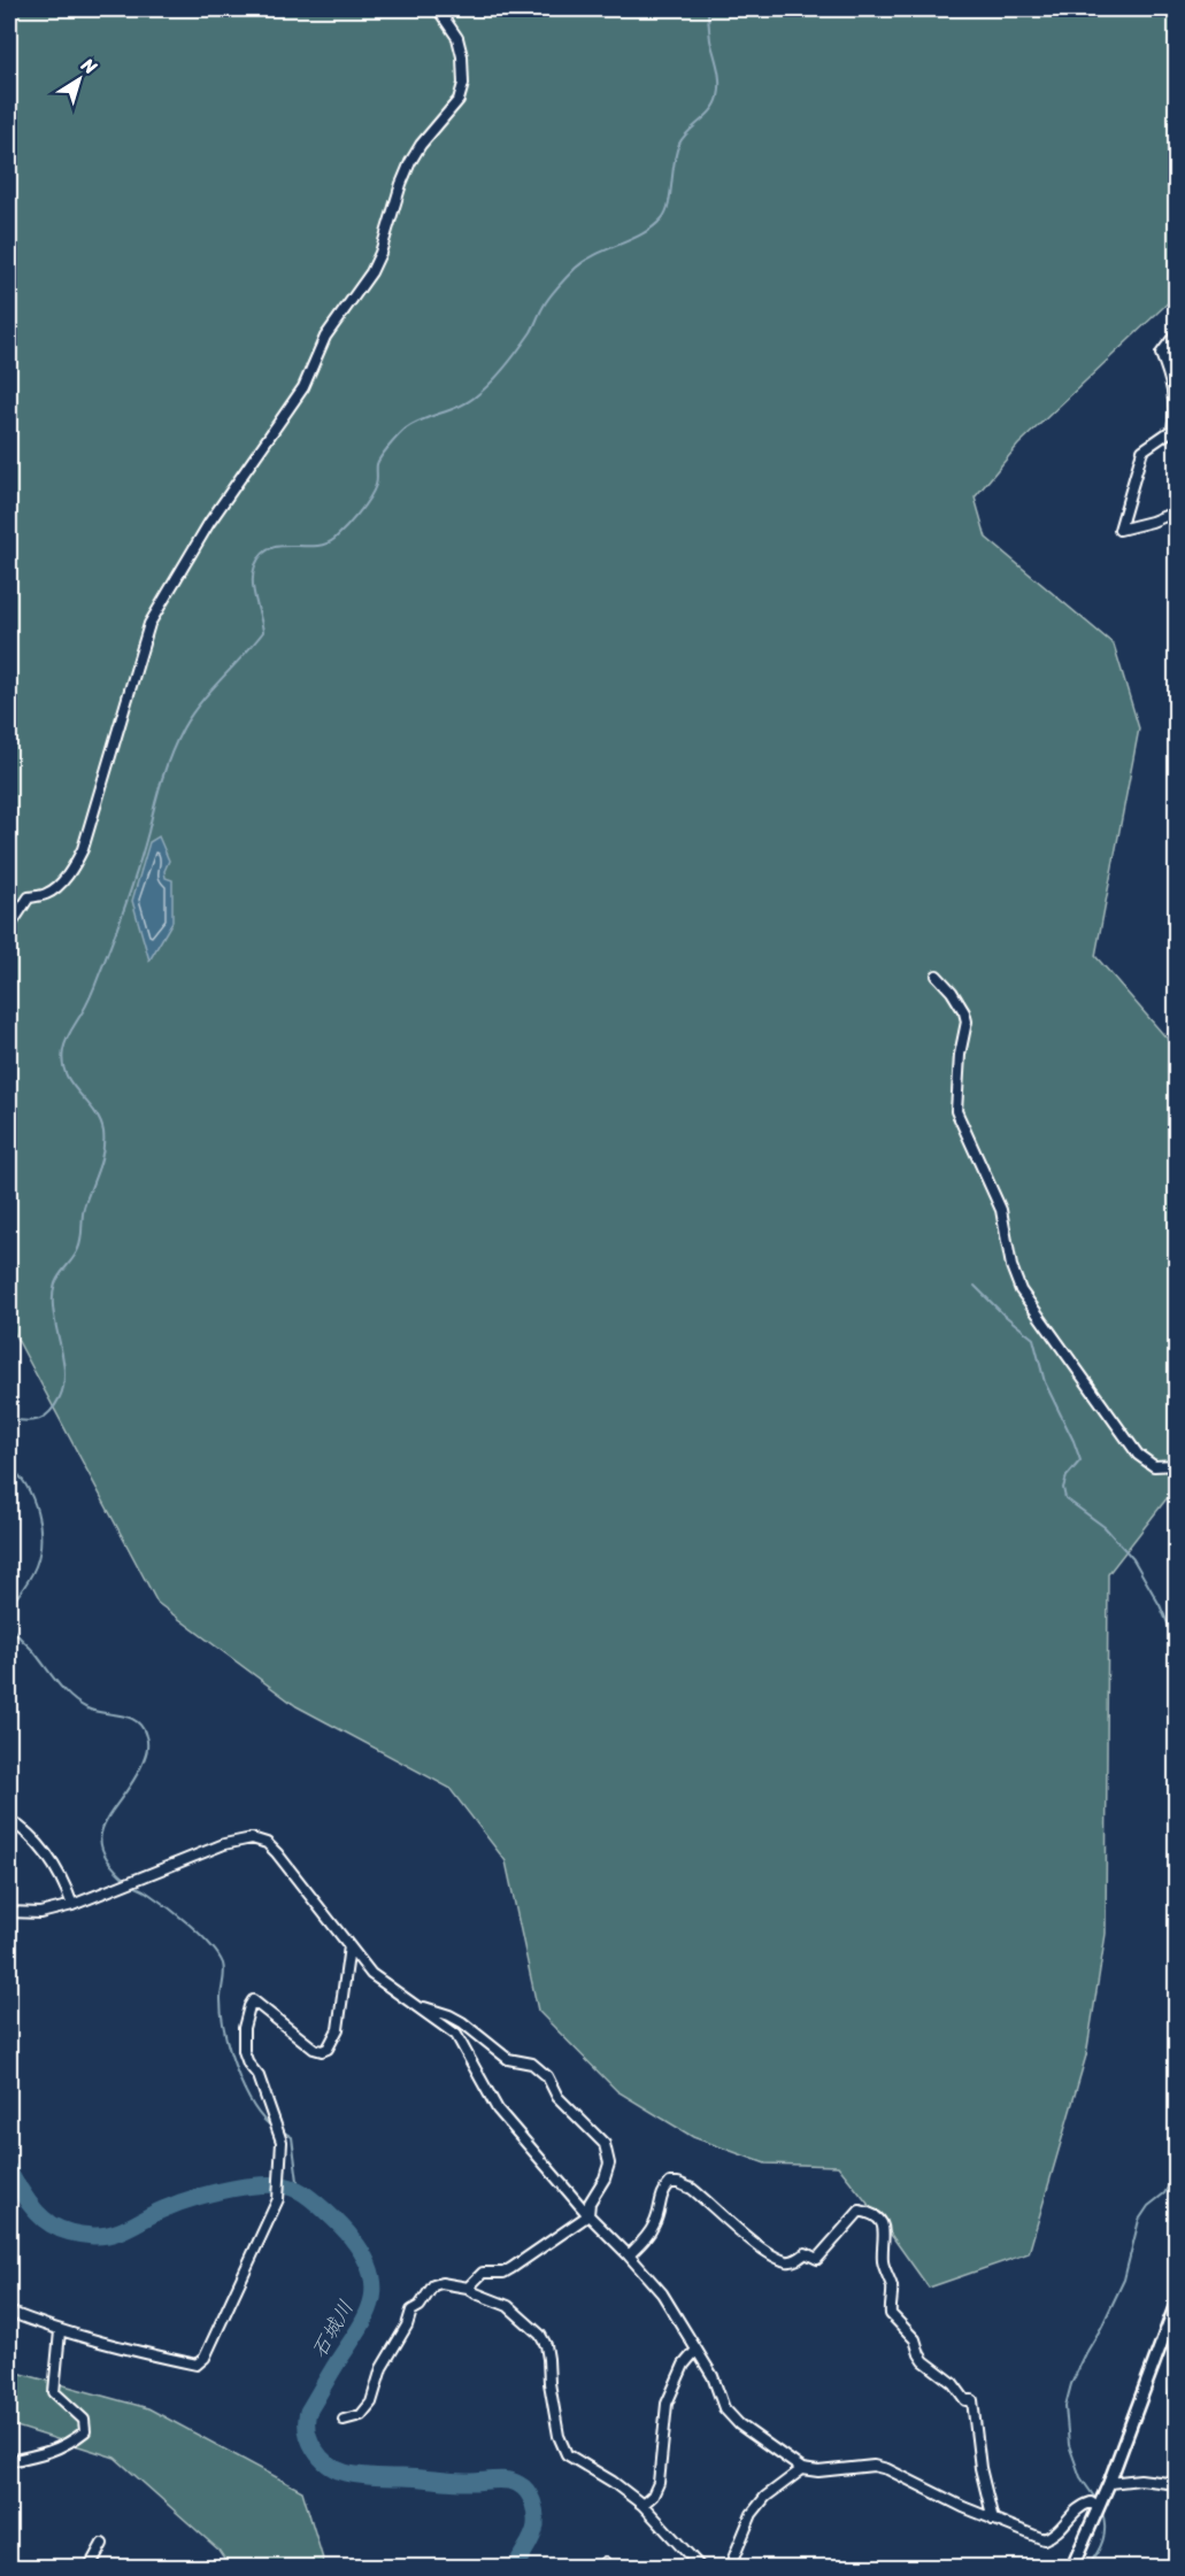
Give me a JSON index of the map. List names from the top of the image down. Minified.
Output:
{"water":["石城川"],"north":"top right"}
